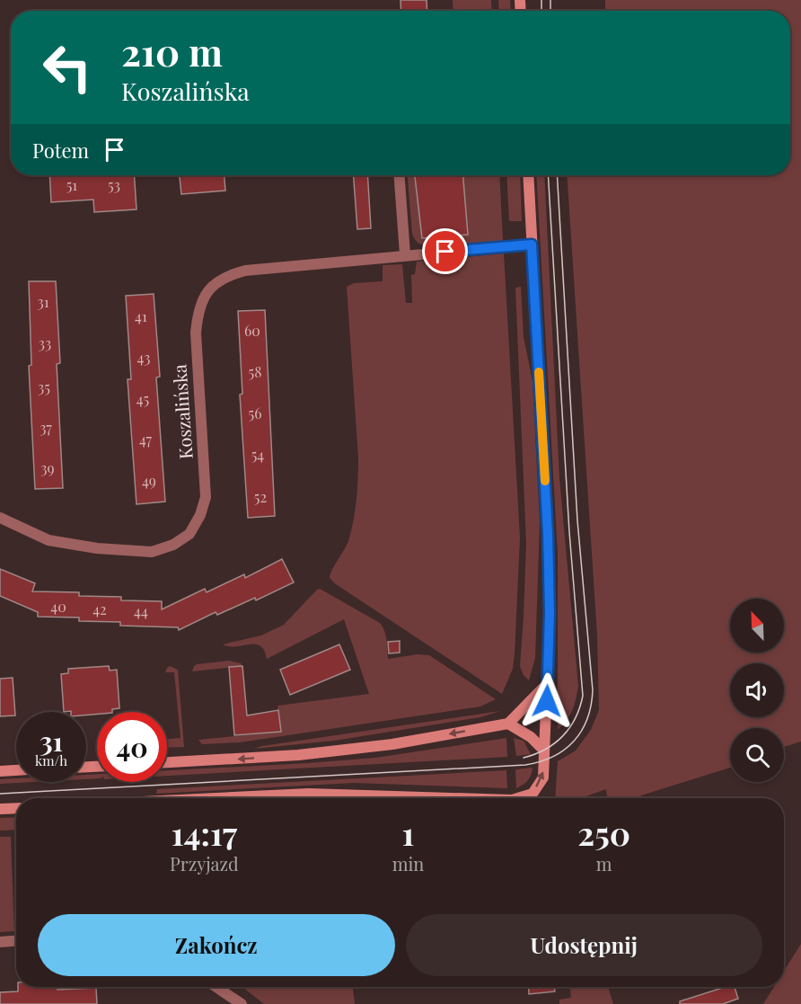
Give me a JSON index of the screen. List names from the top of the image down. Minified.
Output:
{"streets":{"street":["Koszalińska"]},"house_numbers":["51","53","31","41","60","33","43","58","35","45","56","37","47","54","39","49","52","40","42","44"],"north":"top left","page":{"turn":["210 m","Koszalińska"],"then":"Potem","speed":"31 km/h","limit":"40","eta":["14:17","Przyjazd","1","min","250","m"],"buttons":["Zakończ","Udostępnij"]}}
